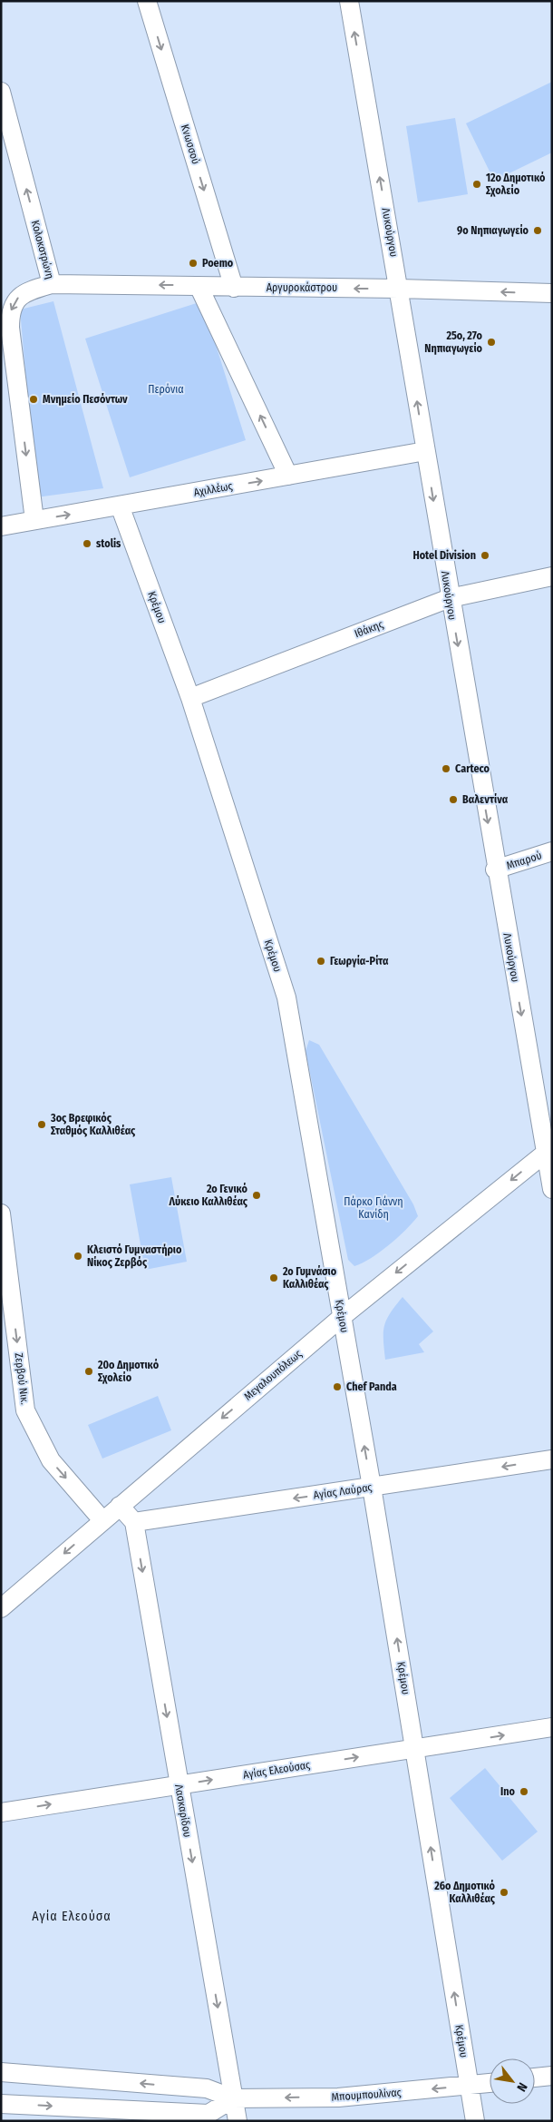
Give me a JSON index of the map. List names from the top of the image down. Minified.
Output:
{"streets":{"street":["Κνωσσού","Λυκούργου","Κολοκοτρώνη","Αργυροκάστρου","Αχιλλέως","Κρέμου","Ιθάκης","Μπαρού","Μεγαλουπόλεως","Ζερβού Νικ.","Αγίας Λαύρας","Αγίας Ελεούσας","Λασκαρίδου","Μπουμπουλίνας"]},"crossings":[["Κνωσσού","Αργυροκάστρου"],["Λυκούργου","Αργυροκάστρου"],["Λυκούργου","Αχιλλέως"],["Λυκούργου","Ιθάκης"],["Λυκούργου","Μπαρού"],["Λυκούργου","Μεγαλουπόλεως"],["Κολοκοτρώνη","Αργυροκάστρου"],["Κολοκοτρώνη","Αχιλλέως"],["Αχιλλέως","Κρέμου"],["Κρέμου","Ιθάκης"],["Κρέμου","Μεγαλουπόλεως"],["Κρέμου","Αγίας Λαύρας"],["Κρέμου","Αγίας Ελεούσας"],["Κρέμου","Μπουμπουλίνας"],["Μεγαλουπόλεως","Ζερβού Νικ."],["Αγίας Λαύρας","Λασκαρίδου"],["Αγίας Ελεούσας","Λασκαρίδου"],["Λασκαρίδου","Μπουμπουλίνας"]],"one_way":["Κνωσσού","Αργυροκάστρου","Αχιλλέως","Κρέμου","Μεγαλουπόλεως","Ζερβού Νικ.","Αγίας Λαύρας","Αγίας Ελεούσας","Λασκαρίδου"],"districts":["Αγία Ελεούσα"],"parks":["Περόνια","Πάρκο Γιάννη Κανίδη"],"places":["12ο Δημοτικό Σχολείο","9ο Νηπιαγωγείο","Poemo","25ο, 27ο Νηπιαγωγείο","Μνημείο Πεσόντων","stolis","Hotel Division","Carteco","Βαλεντίνα","Γεωργία-Ρίτα","3ος Βρεφικός Σταθμός Καλλιθέας","2ο Γενικό Λύκειο Καλλιθέας","Κλειστό Γυμναστήριο Νίκος Ζερβός","2ο Γυμνάσιο Καλλιθέας","20ο Δημοτικό Σχολείο","Chef Panda","Ino","26ο Δημοτικό Καλλιθέας"],"north":"bottom right"}
